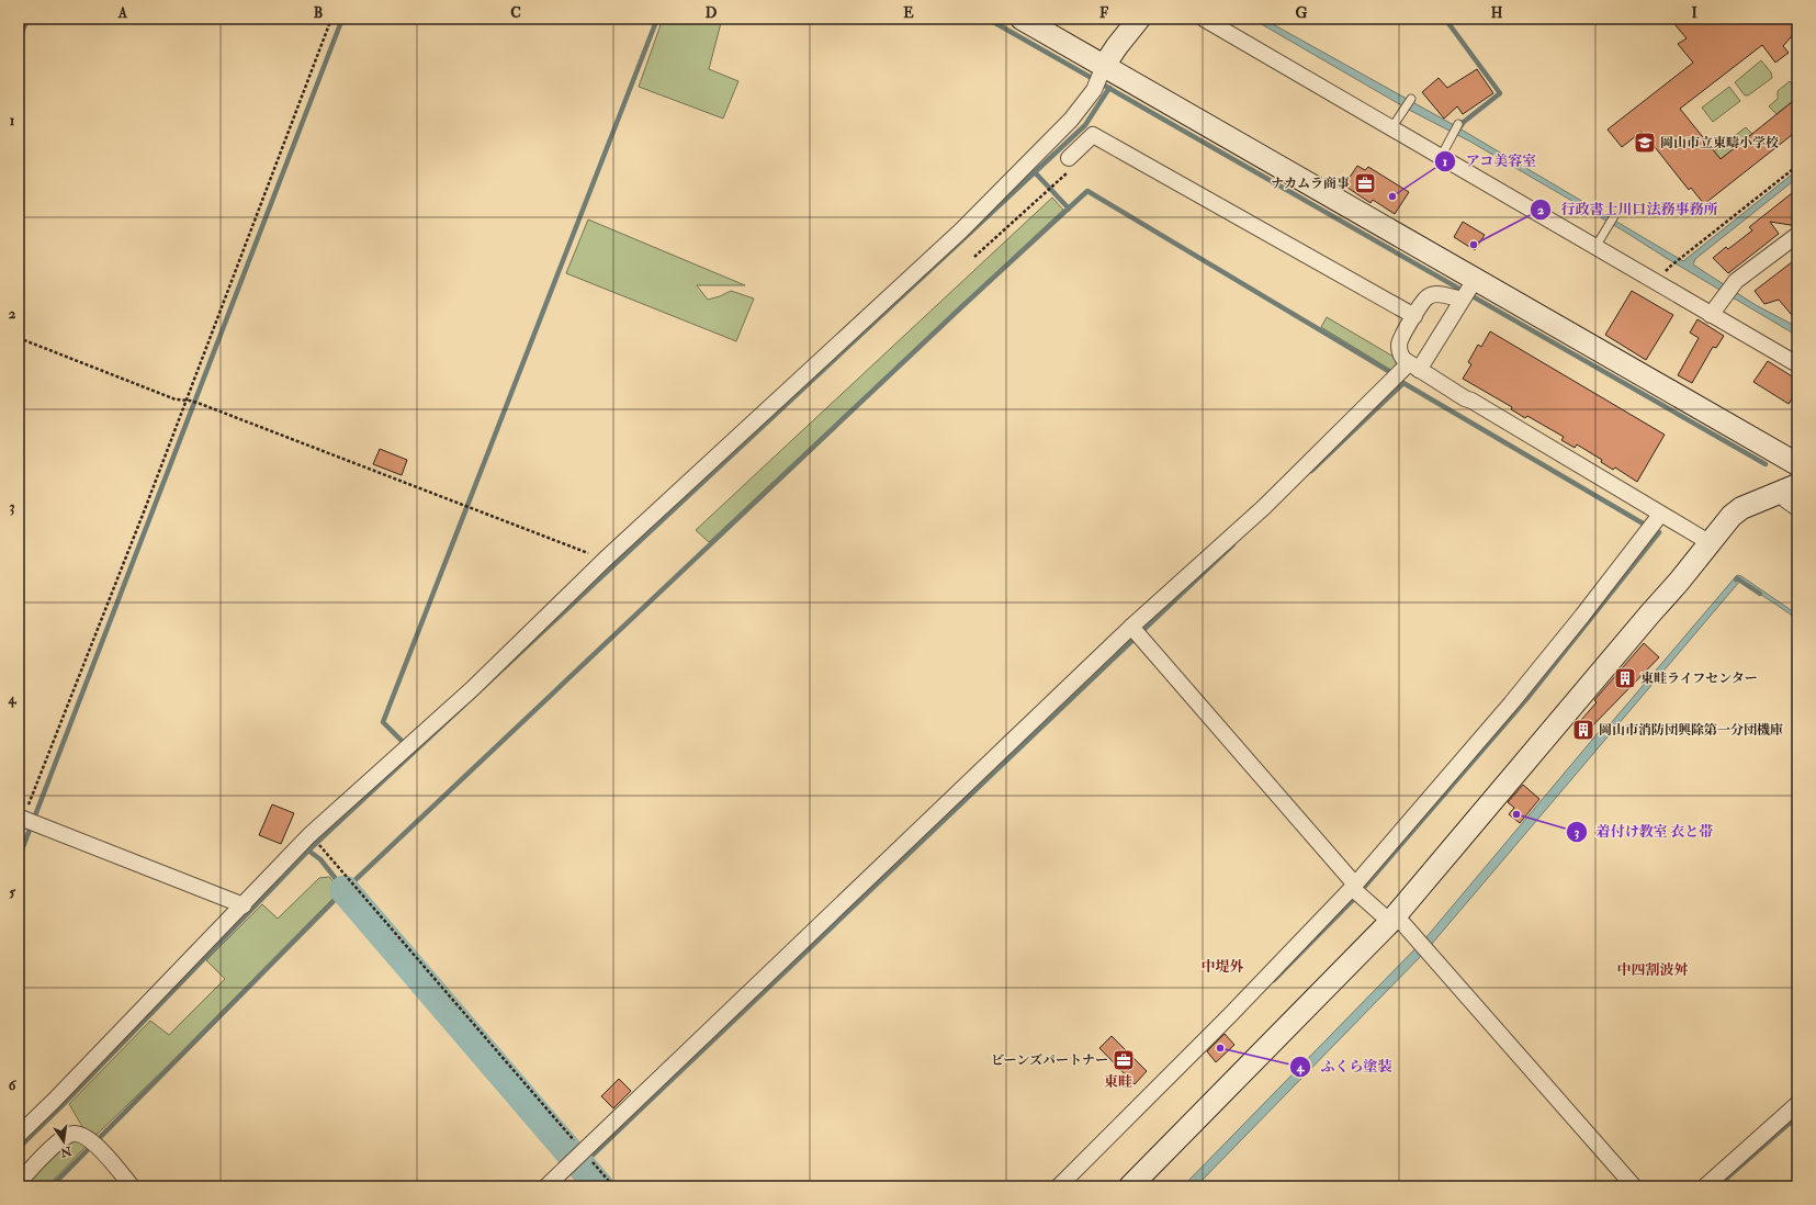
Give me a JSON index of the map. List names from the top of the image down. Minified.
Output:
{"districts":["中堤外","中四割波舛","東畦"],"places":{"school or university":["岡山市立東疇小学校"],"office":["ナカムラ商事","ビーンズパートナー"],"other":["アコ美容室","行政書士川口法務事務所","着付け教室 衣と帯","ふくら塗装"],"building":["東畦ライフセンター","岡山市消防団興除第一分団機庫"]},"north":"bottom","grid":{"columns":["A","B","C","D","E","F","G","H","I"],"rows":["1","2","3","4","5","6"]}}
